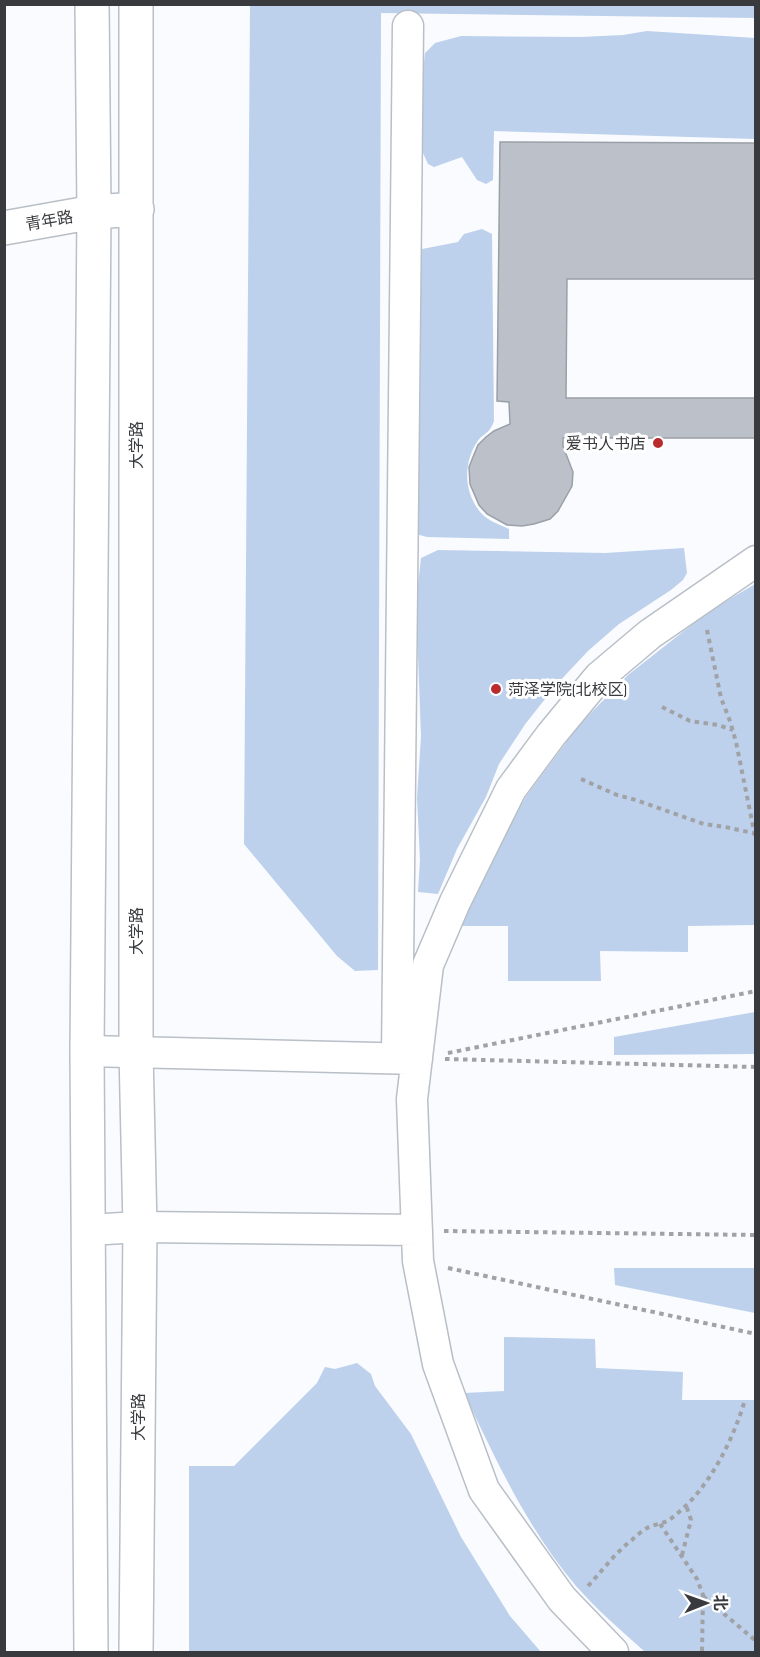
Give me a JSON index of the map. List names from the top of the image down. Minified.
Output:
{"streets":{"main road":["青年路","大学路"]},"places":["爱书人书店","菏泽学院(北校区)"],"north":"right"}
